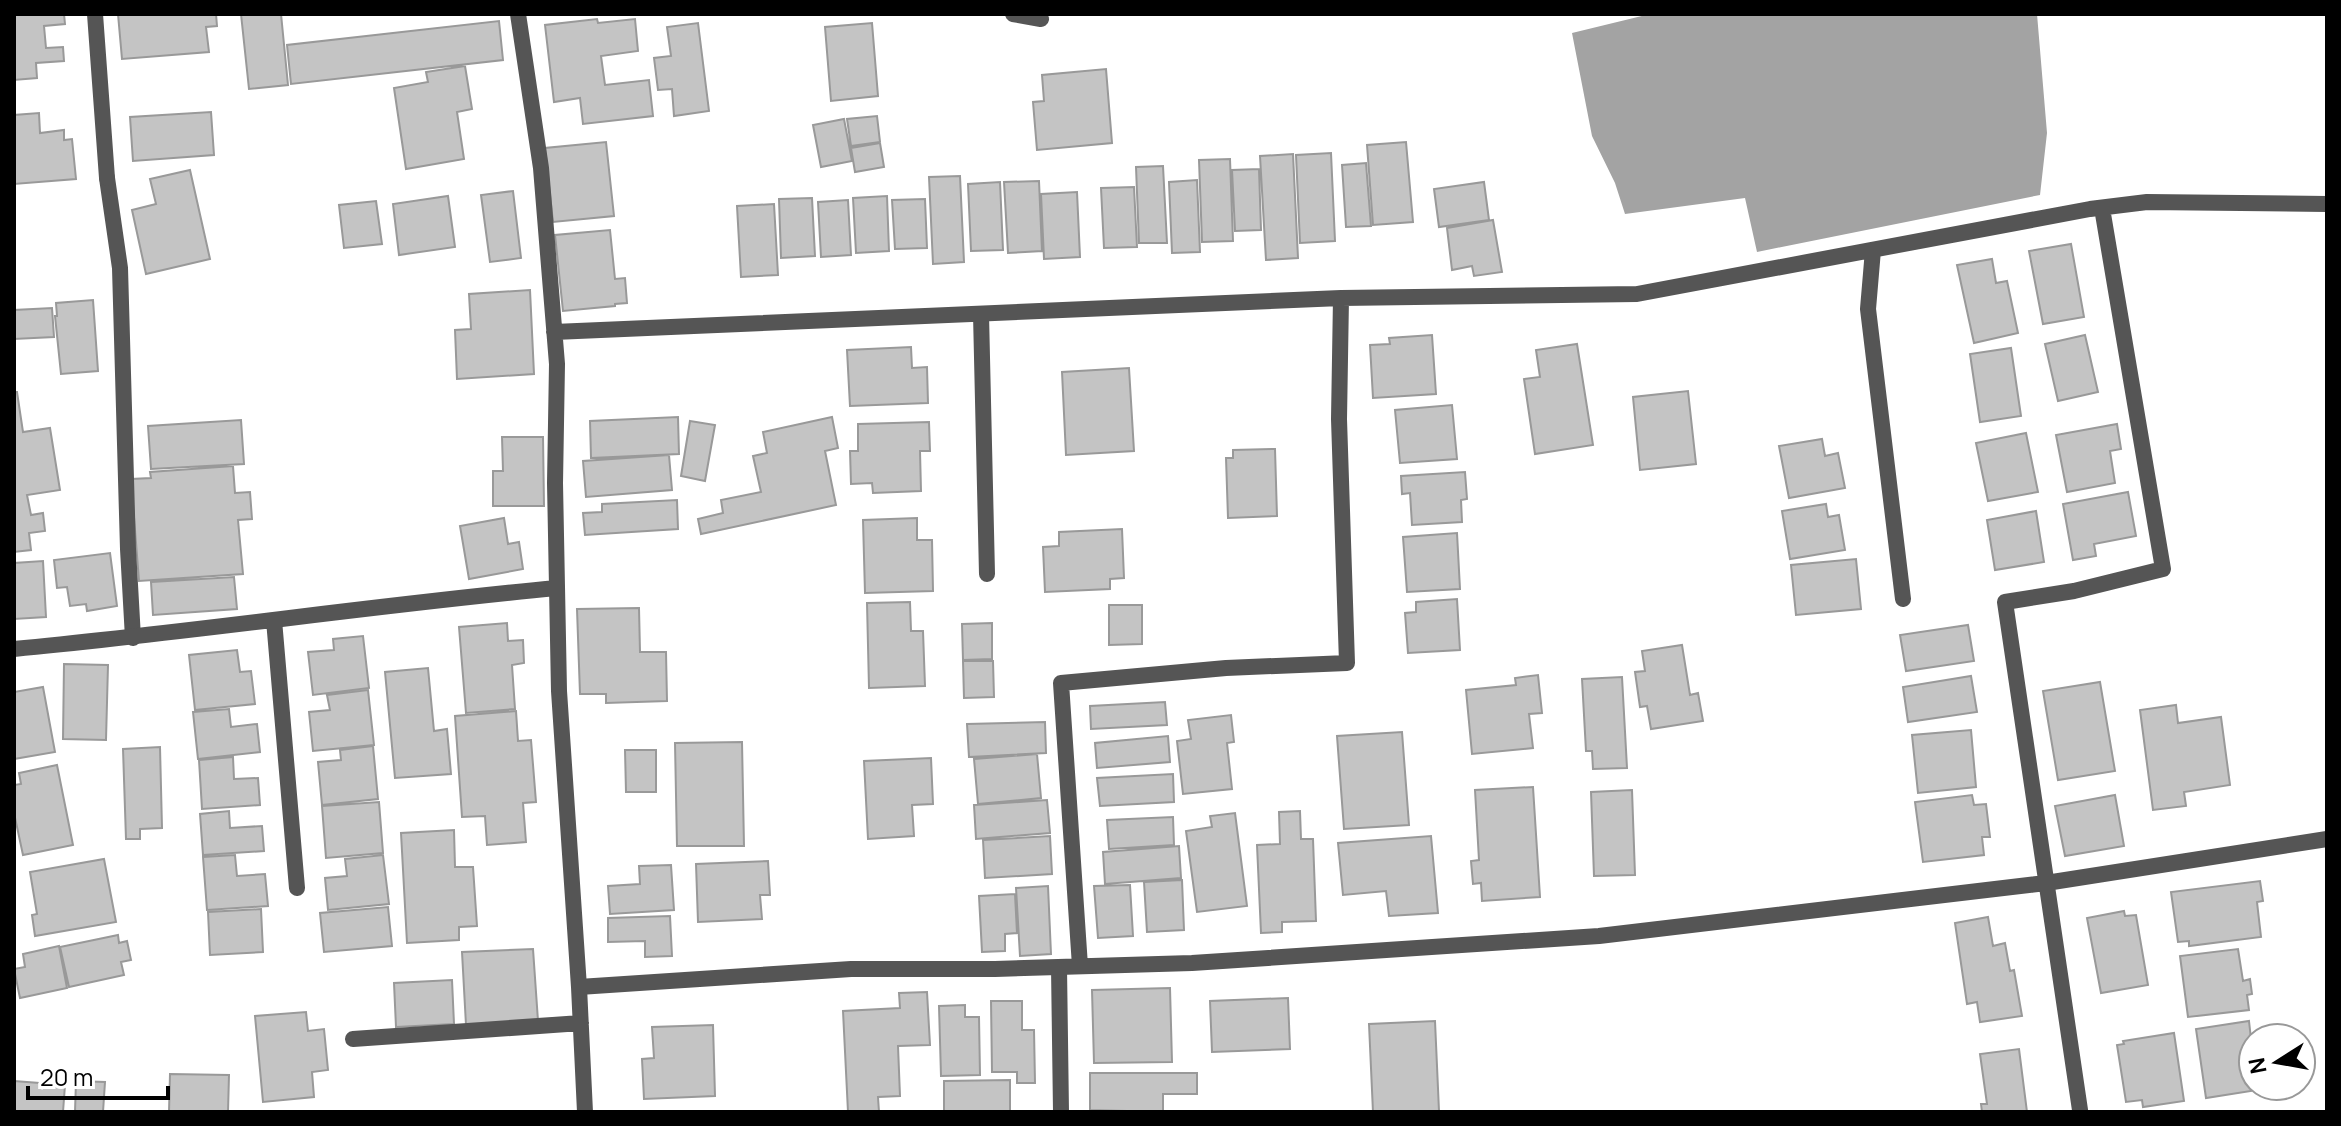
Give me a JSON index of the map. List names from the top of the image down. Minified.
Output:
{"scale_bar":"20 m","north":"left"}
